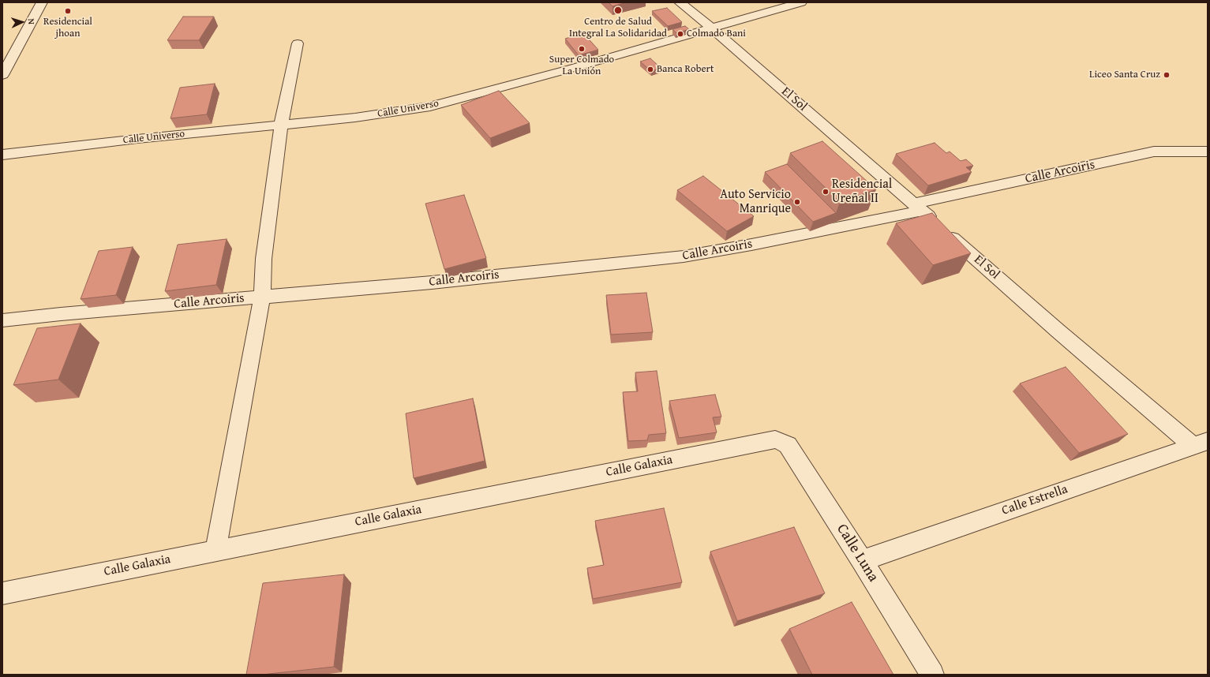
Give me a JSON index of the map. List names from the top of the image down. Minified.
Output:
{"streets":{"street":["El Sol","Calle Universo","Calle Arcoiris","Calle Galaxia","Calle Estrella","Calle Luna"]},"crossings":[["El Sol","Calle Universo"],["El Sol","Calle Arcoiris"],["El Sol","Calle Estrella"],["Calle Galaxia","Calle Luna"],["Calle Estrella","Calle Luna"]],"places":["Centro de Salud Integral La Solidaridad","Residencial jhoan","Colmado Bani","Super Colmado La Unión","Banca Robert","Liceo Santa Cruz","Residencial Ureñal II","Auto Servicio Manrique"],"north":"right"}
